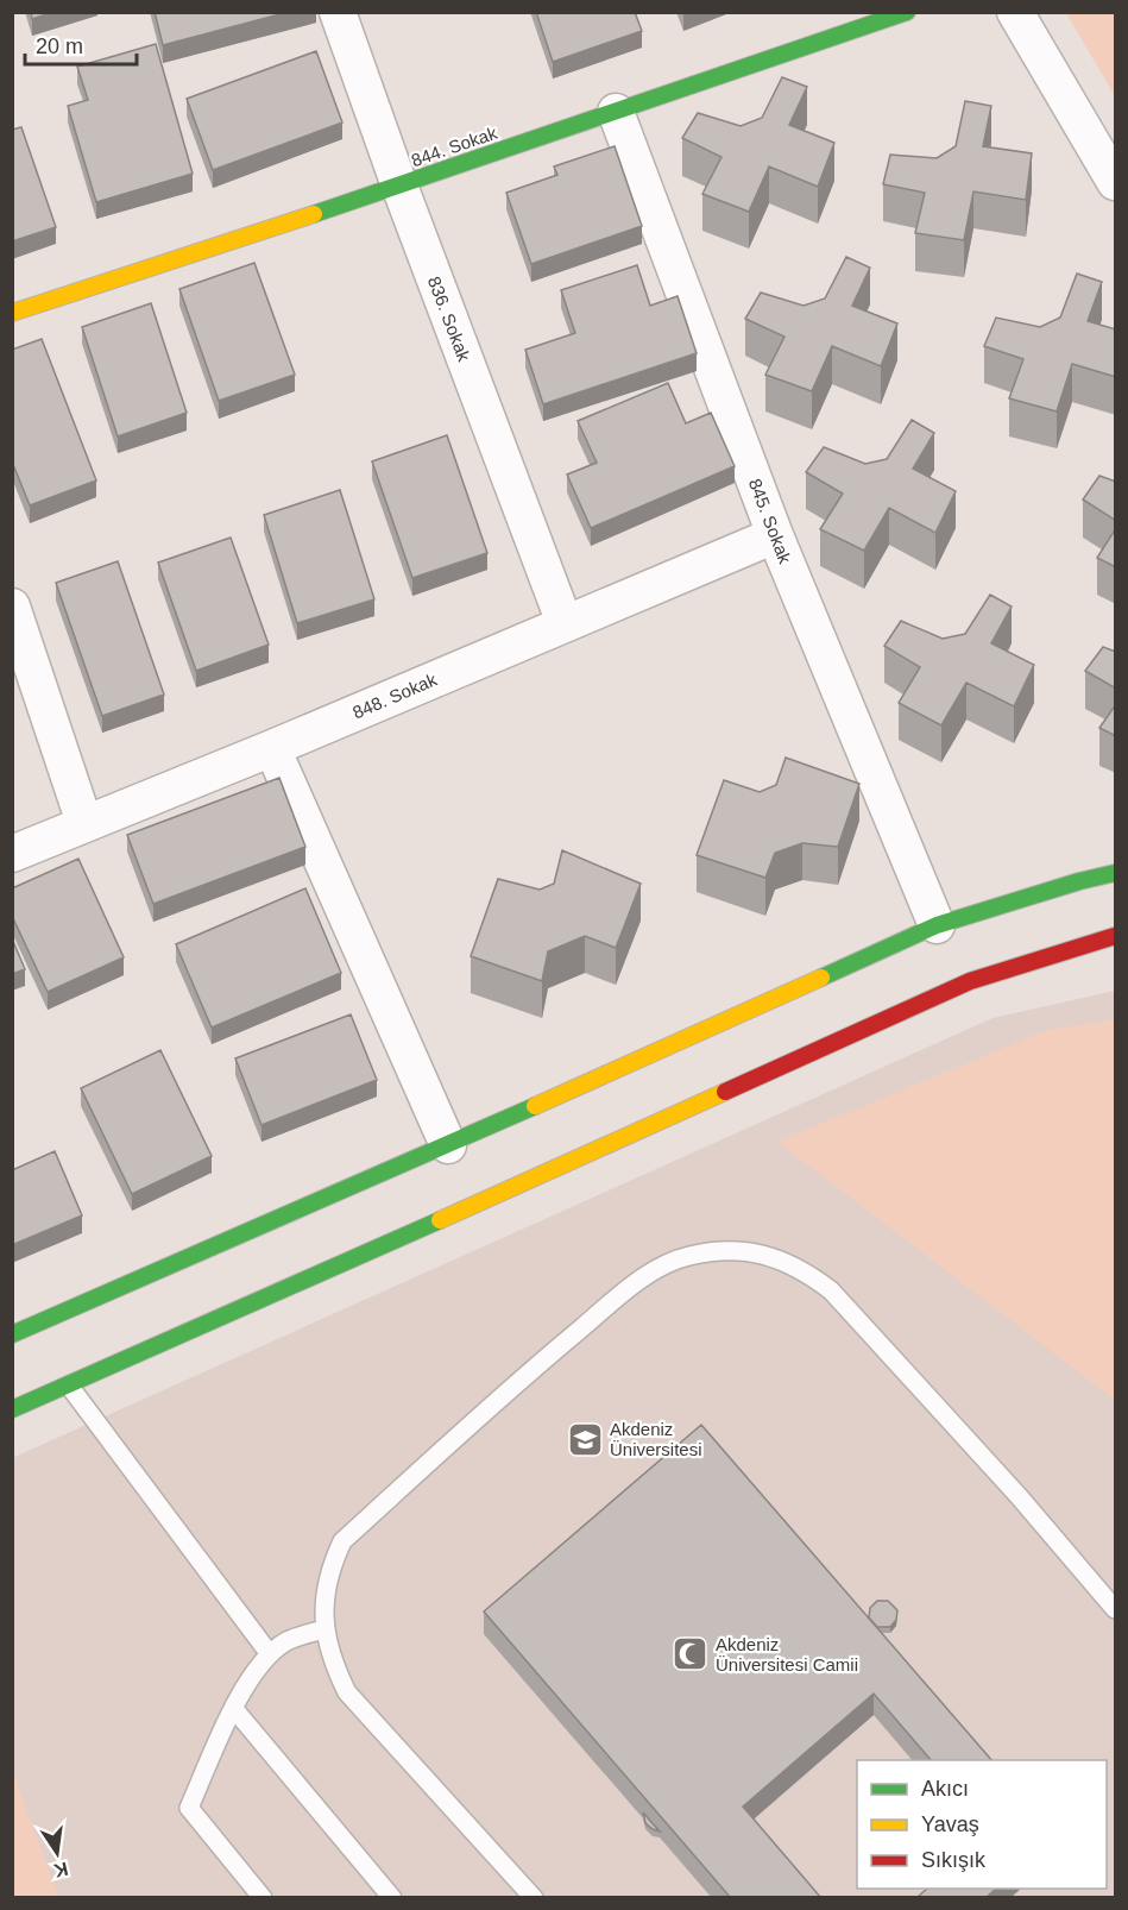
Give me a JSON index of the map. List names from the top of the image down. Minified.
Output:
{"streets":{"street":["844. Sokak","836. Sokak","845. Sokak","848. Sokak"]},"crossings":[["844. Sokak","836. Sokak"],["844. Sokak","845. Sokak"],["836. Sokak","848. Sokak"],["845. Sokak","848. Sokak"]],"places":{"school or university":["Akdeniz Üniversitesi"],"mosque":["Akdeniz Üniversitesi Camii"]},"legend":["Akıcı","Yavaş","Sıkışık"],"scale_bar":"20 m","north":"bottom"}
